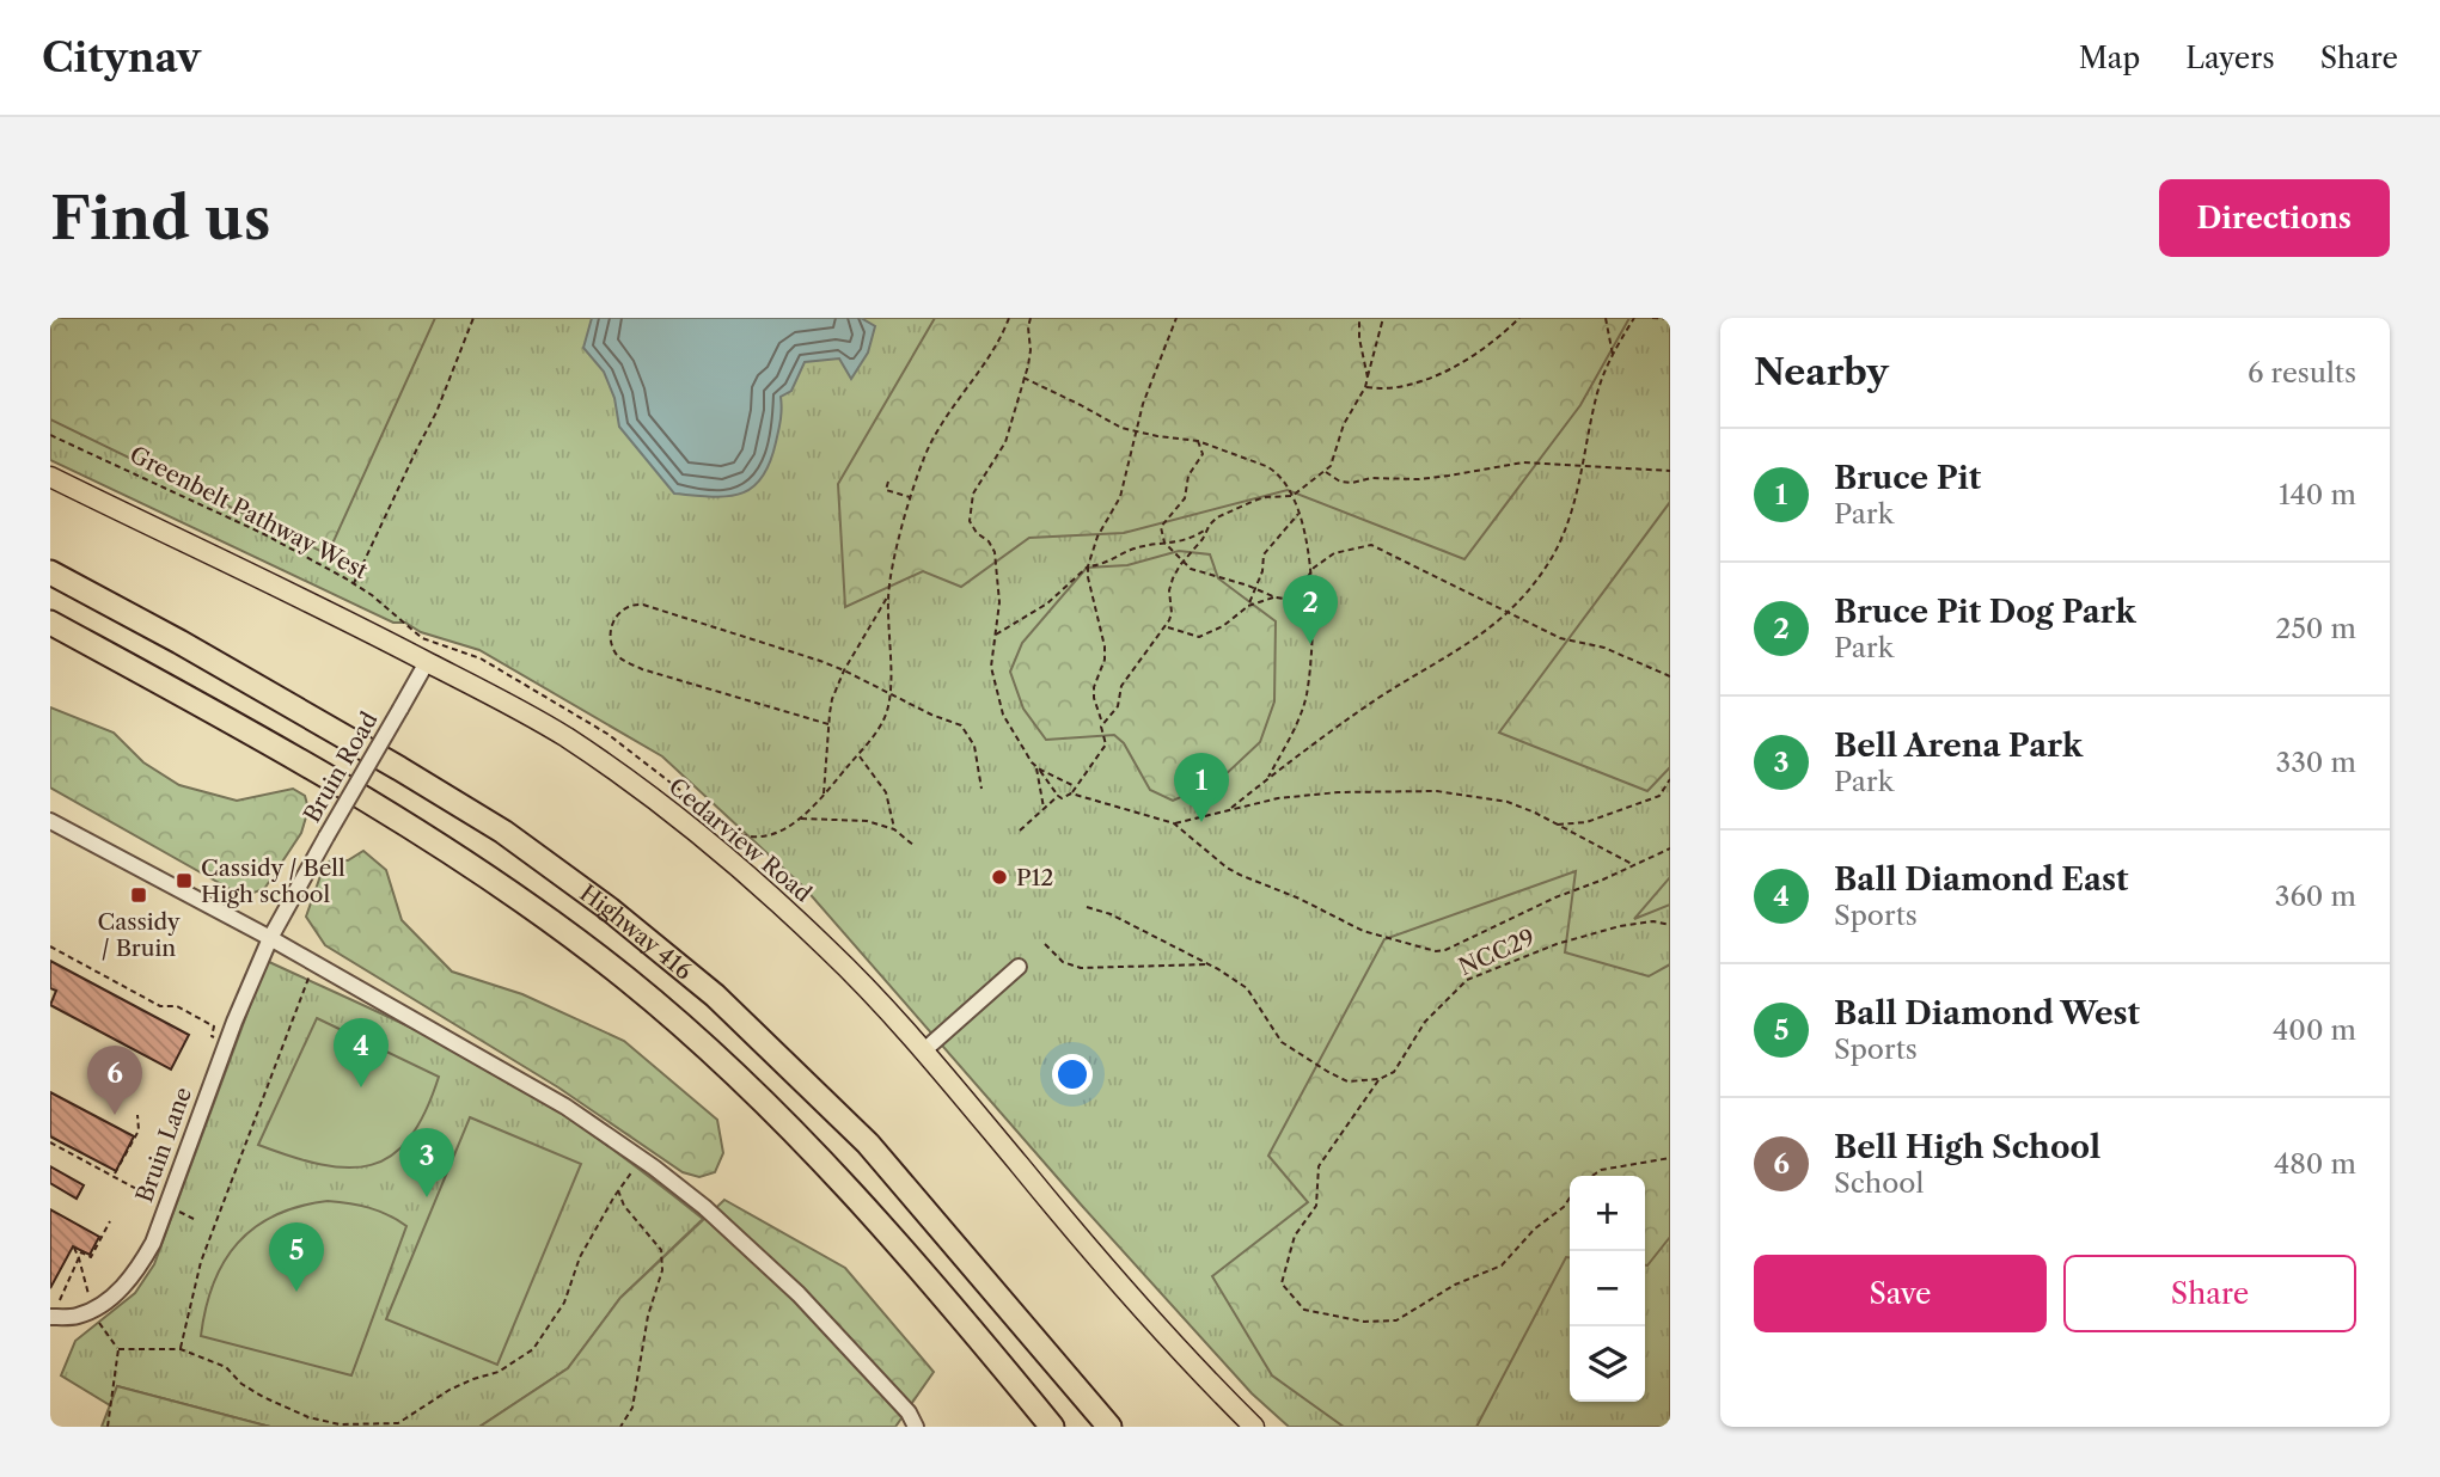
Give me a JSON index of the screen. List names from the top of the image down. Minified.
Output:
{"streets":{"highway":["Highway 416"],"main road":["Cedarview Road"],"street":["Bruin Road","Bruin Lane"],"path":["Greenbelt Pathway West","NCC29"]},"crossings":[["Bruin Road","Cedarview Road"],["Bruin Road","Bruin Lane"]],"places":{"other":["P12"],"transit":["Cassidy / Bell High school","Cassidy / Bruin"]},"page":{"header":"Citynav","nav":["Map","Layers","Share"],"buttons":["Directions",["Save","Share"]],"title":"Find us","heading":["Nearby","6 results"],"list":[{"mark":"1","name":"Bruce Pit","note":"Park","value":"140 m"},{"mark":"2","name":"Bruce Pit Dog Park","note":"Park","value":"250 m"},{"mark":"3","name":"Bell Arena Park","note":"Park","value":"330 m"},{"mark":"4","name":"Ball Diamond East","note":"Sports","value":"360 m"},{"mark":"5","name":"Ball Diamond West","note":"Sports","value":"400 m"},{"mark":"6","name":"Bell High School","note":"School","value":"480 m"}],"pins":["2","1","4","6","3","5"],"map_buttons":["+","−"]}}
